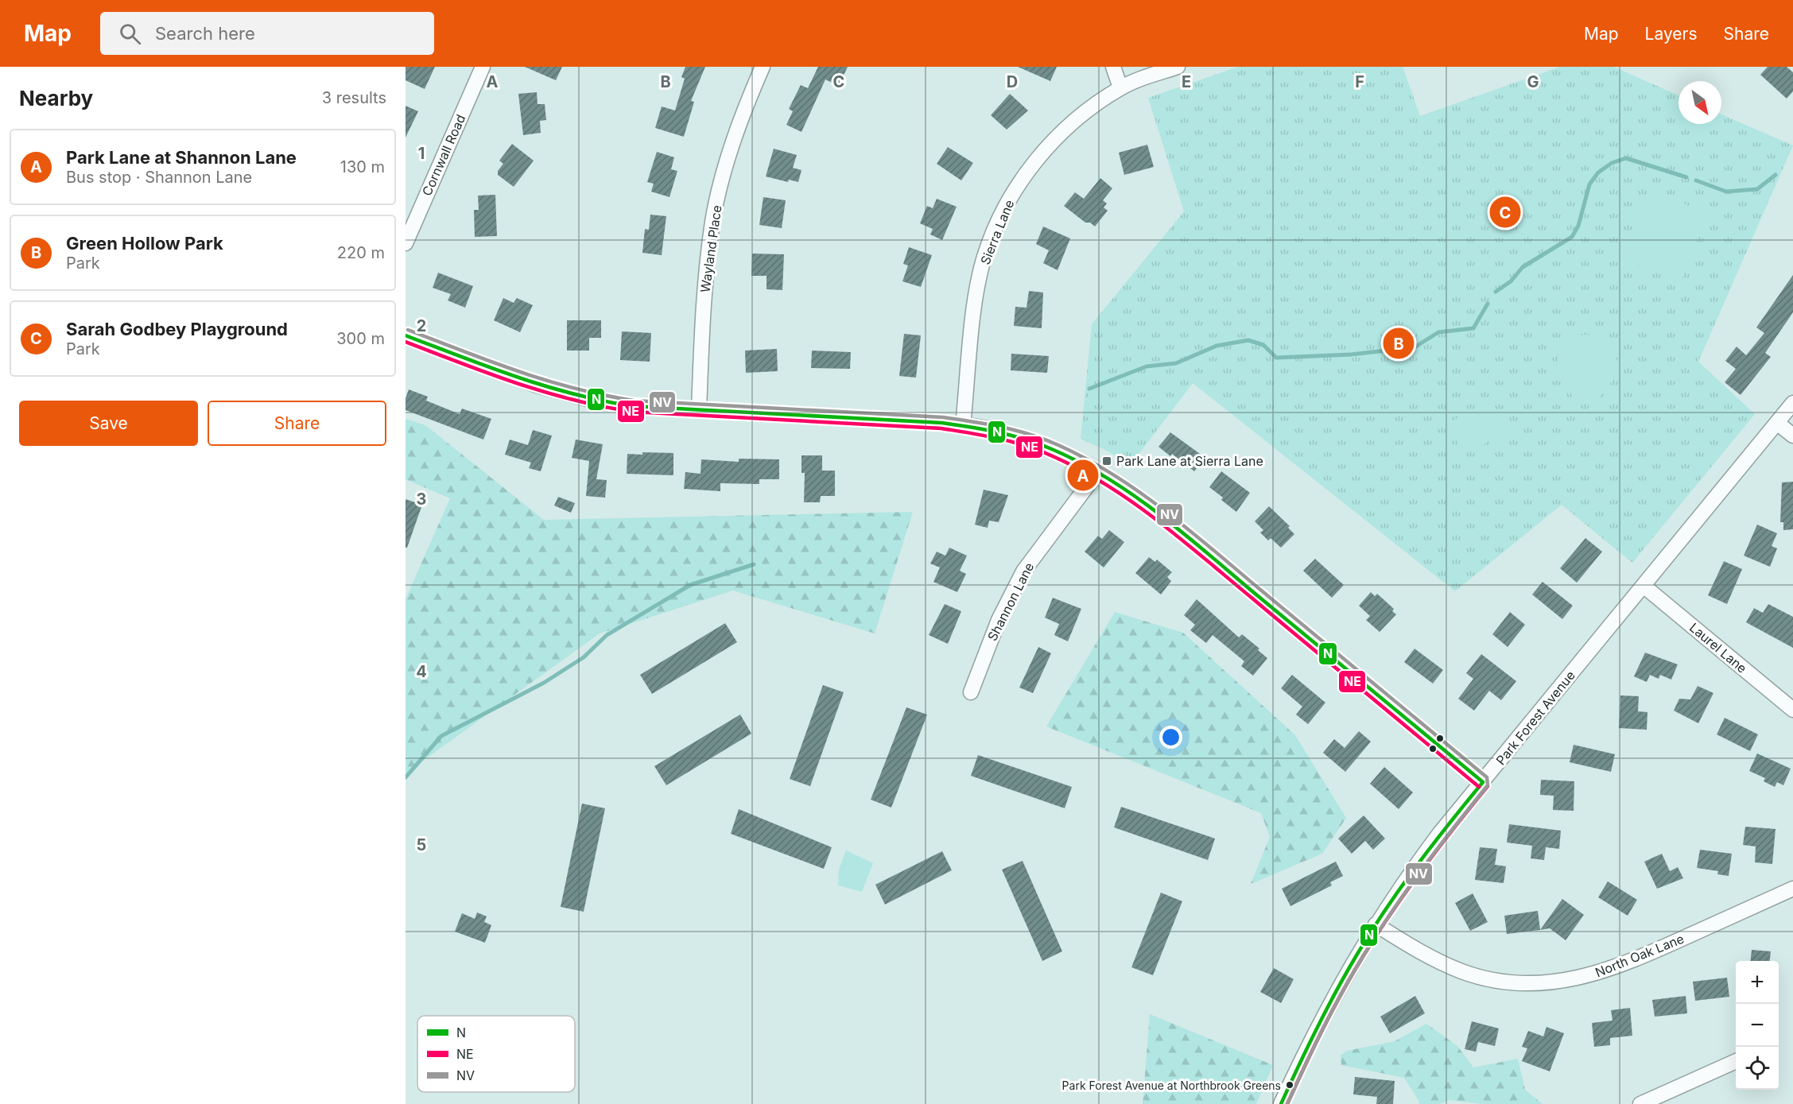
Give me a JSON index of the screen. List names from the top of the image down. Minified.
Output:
{"streets":{"street":["Cornwall Road","Sierra Lane","Wayland Place","Shannon Lane","Laurel Lane","Park Forest Avenue","North Oak Lane"]},"crossings":[["Laurel Lane","Park Forest Avenue"],["Park Forest Avenue","North Oak Lane"]],"places":{"transit":["Park Lane at Sierra Lane"],"other":["Park Forest Avenue at Northbrook Greens"]},"lines":["transit line NV","transit line N","transit line NE"],"legend":["N","NE","NV"],"north":"bottom right","page":{"header":"Map","search":"Search here","nav":["Map","Layers","Share"],"heading":["Nearby","3 results"],"list":[{"mark":"A","name":"Park Lane at Shannon Lane","note":"Bus stop · Shannon Lane","value":"130 m"},{"mark":"B","name":"Green Hollow Park","note":"Park","value":"220 m"},{"mark":"C","name":"Sarah Godbey Playground","note":"Park","value":"300 m"}],"pins":["C","B","A"],"buttons":["Save","Share"],"map_buttons":["+","−"]},"grid":{"columns":["A","B","C","D","E","F","G"],"rows":["1","2","3","4","5"]}}
